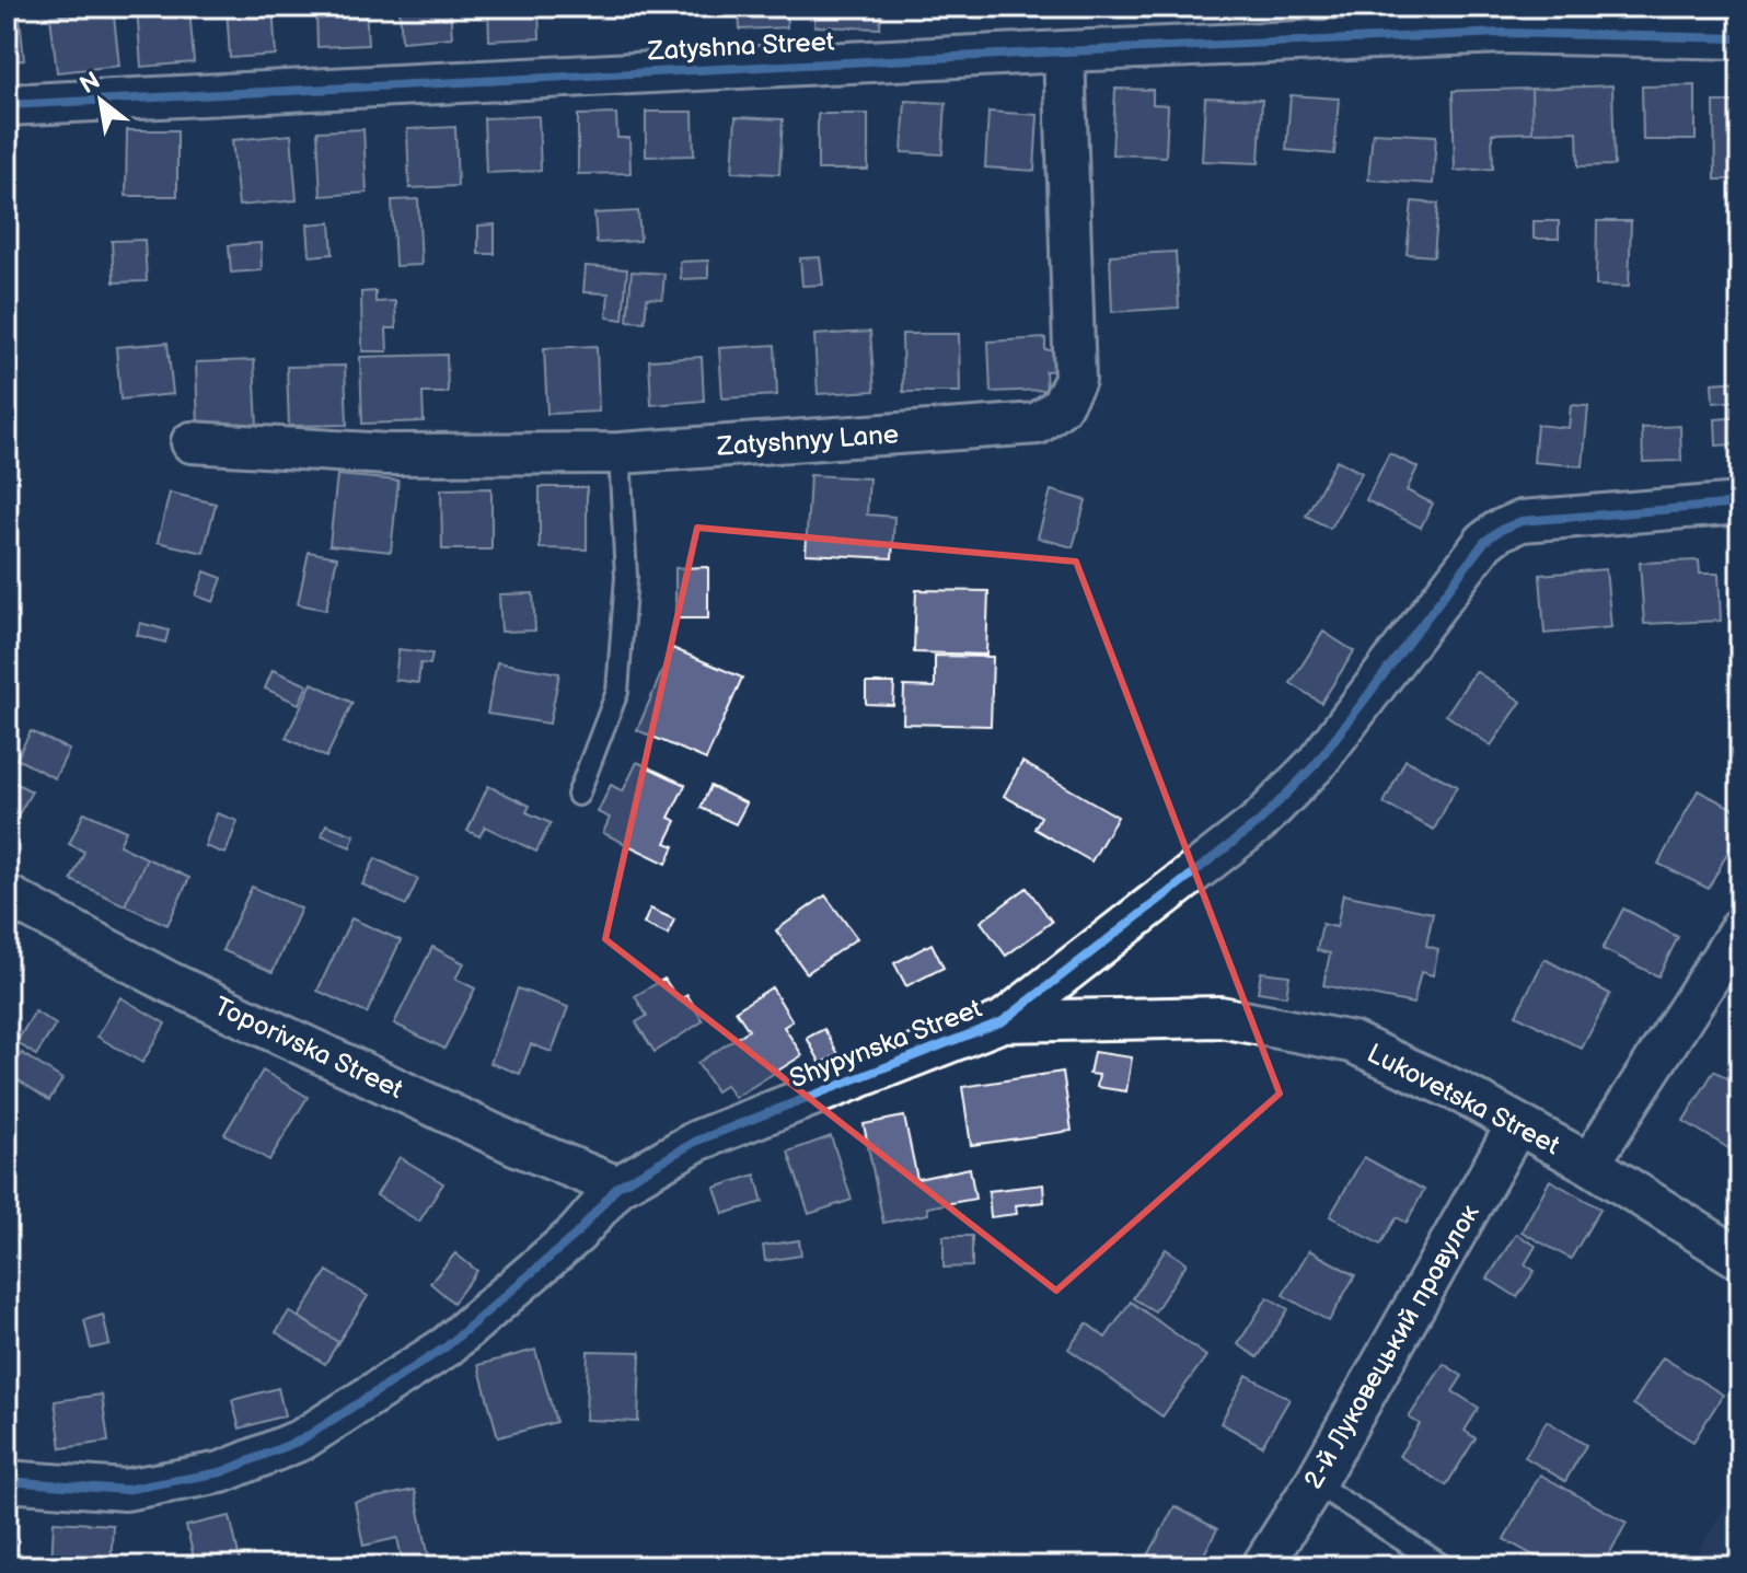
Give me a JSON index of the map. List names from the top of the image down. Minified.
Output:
{"streets":{"street":["Zatyshna Street","Zatyshnyy Lane","Shypynska Street","Toporivska Street","Lukovetska Street","2-й Луковецький провулок"]},"crossings":[["Zatyshna Street","Zatyshnyy Lane"],["Shypynska Street","Toporivska Street"],["Shypynska Street","Lukovetska Street"],["Lukovetska Street","2-й Луковецький провулок"]],"north":"top left"}
